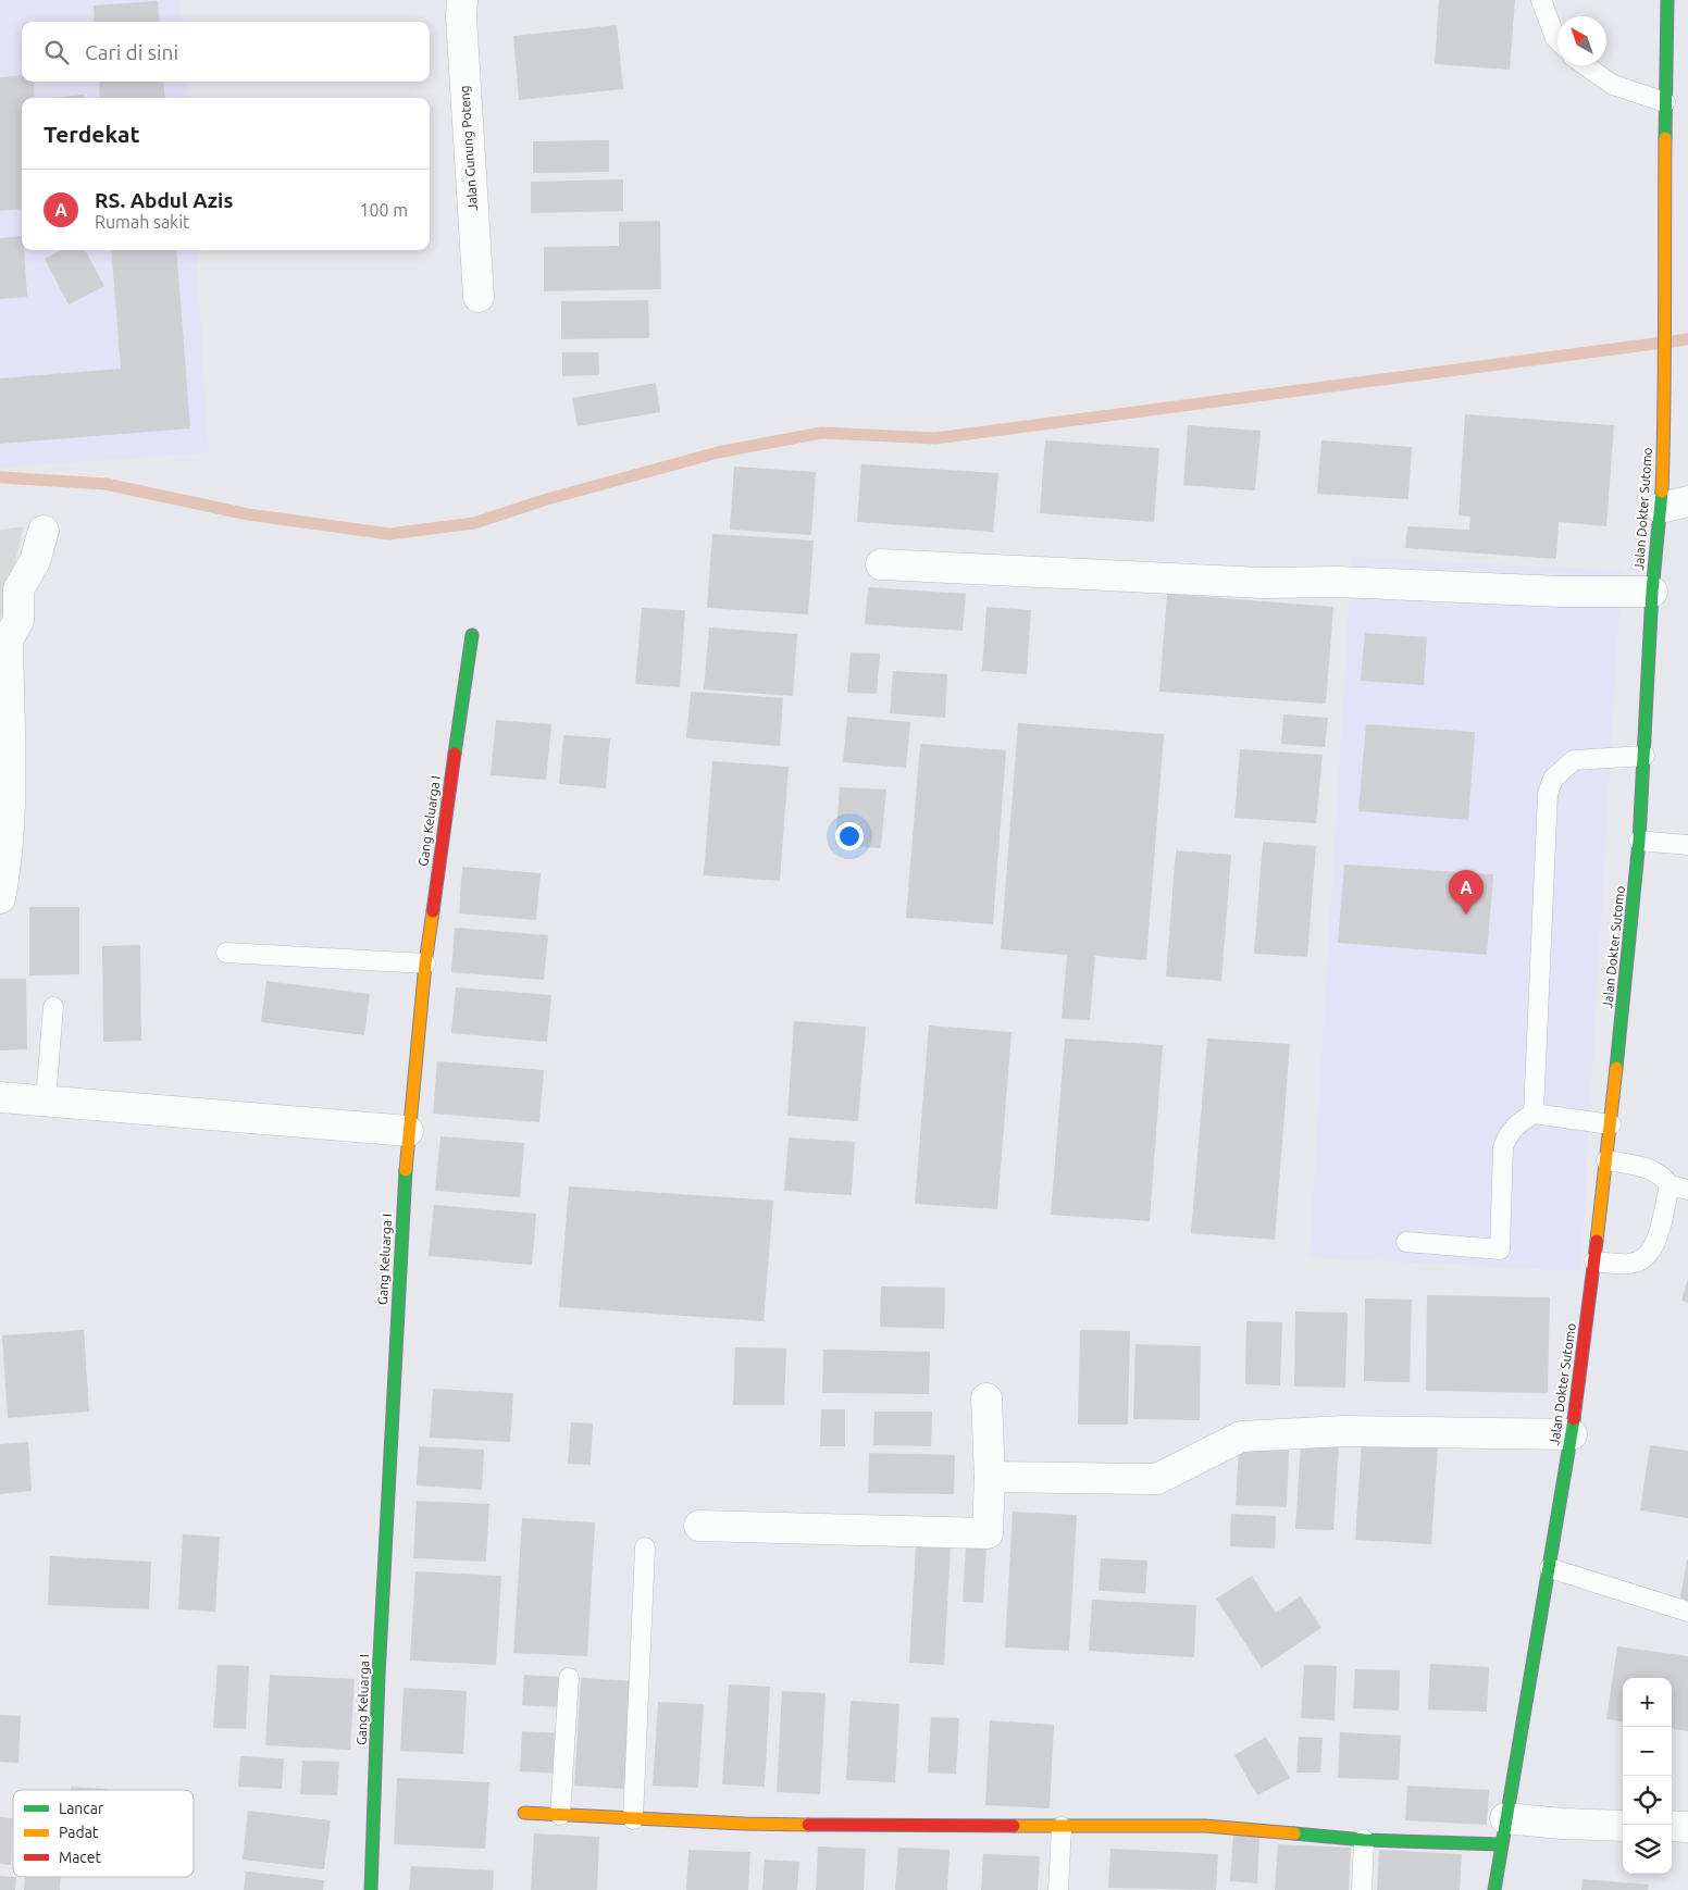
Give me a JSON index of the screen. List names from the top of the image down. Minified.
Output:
{"streets":{"street":["Jalan Gunung Poteng","Jalan Dokter Sutomo","Gang Keluarga I"]},"legend":["Lancar","Padat","Macet"],"north":"top left","page":{"search":"Cari di sini","heading":"Terdekat","list":[{"mark":"A","name":"RS. Abdul Azis","note":"Rumah sakit","value":"100 m"}],"pins":"A","map_buttons":["+","−"]}}
